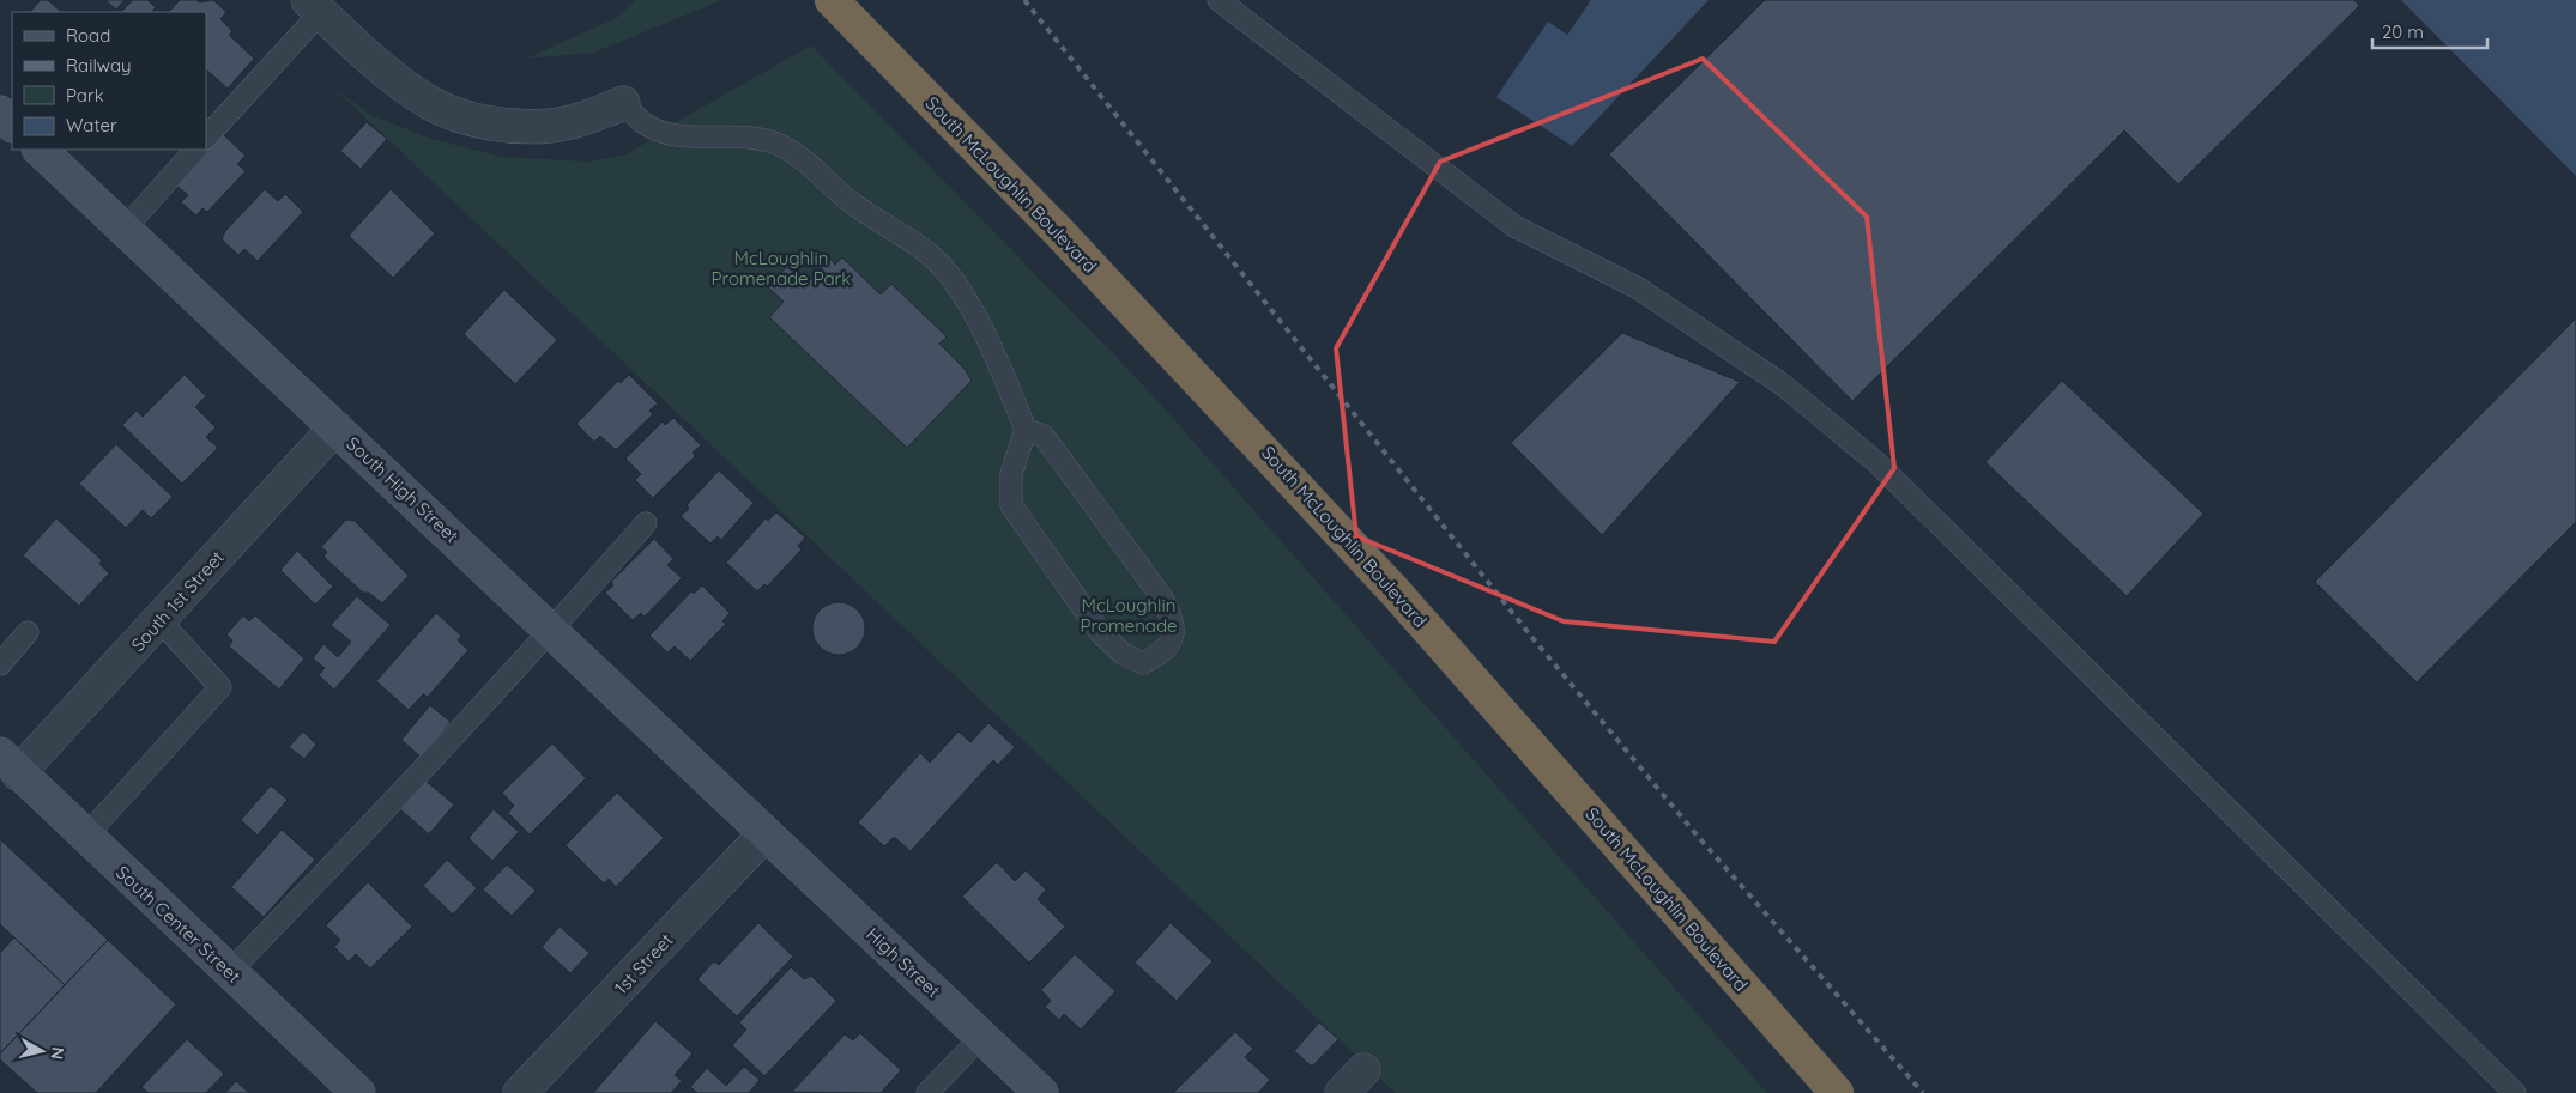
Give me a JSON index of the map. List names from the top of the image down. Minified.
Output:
{"streets":{"highway":["South McLoughlin Boulevard"],"street":["South High Street","South 1st Street","South Center Street","High Street","1st Street"]},"crossings":[["South High Street","South 1st Street"],["South High Street","High Street"],["South High Street","1st Street"],["South 1st Street","South Center Street"],["High Street","1st Street"]],"parks":["McLoughlin Promenade Park","McLoughlin Promenade"],"legend":["Road","Railway","Park","Water"],"scale_bar":"20 m","north":"right"}
